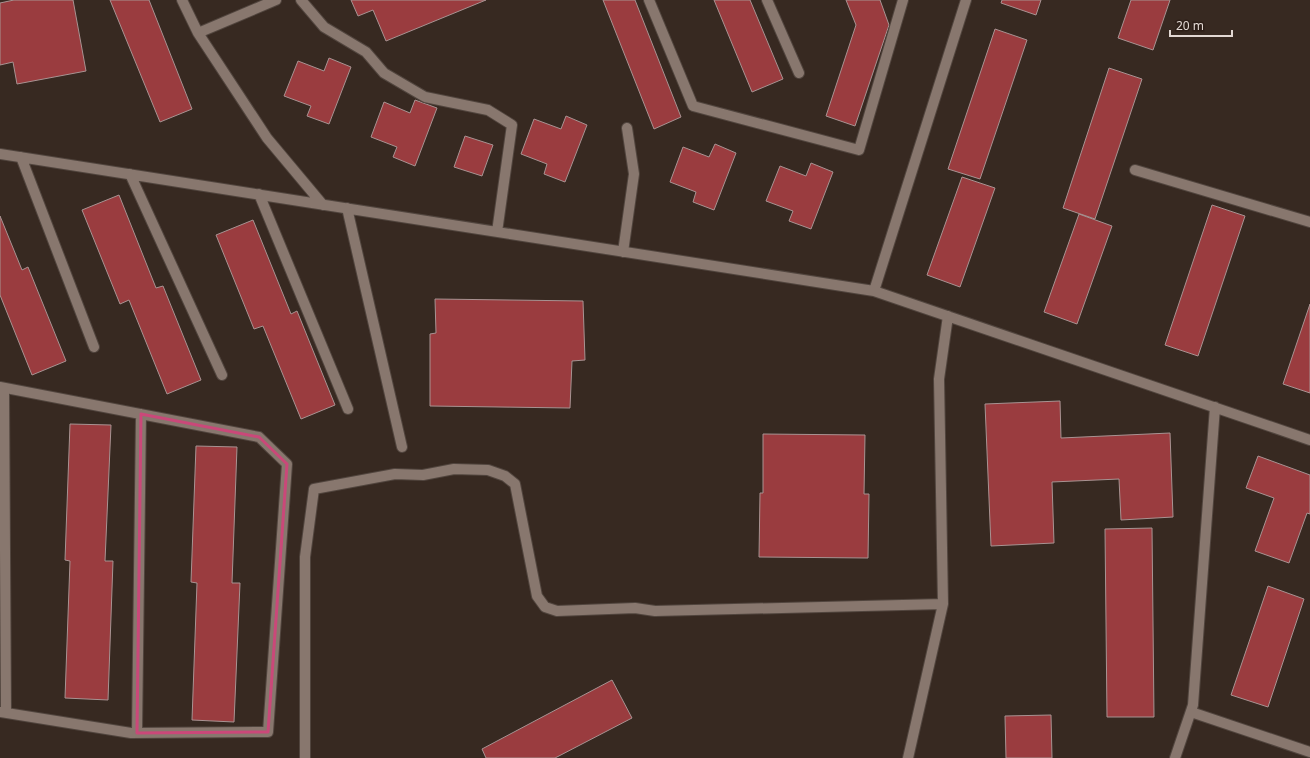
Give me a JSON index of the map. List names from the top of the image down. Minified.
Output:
{"scale_bar":"20 m"}
